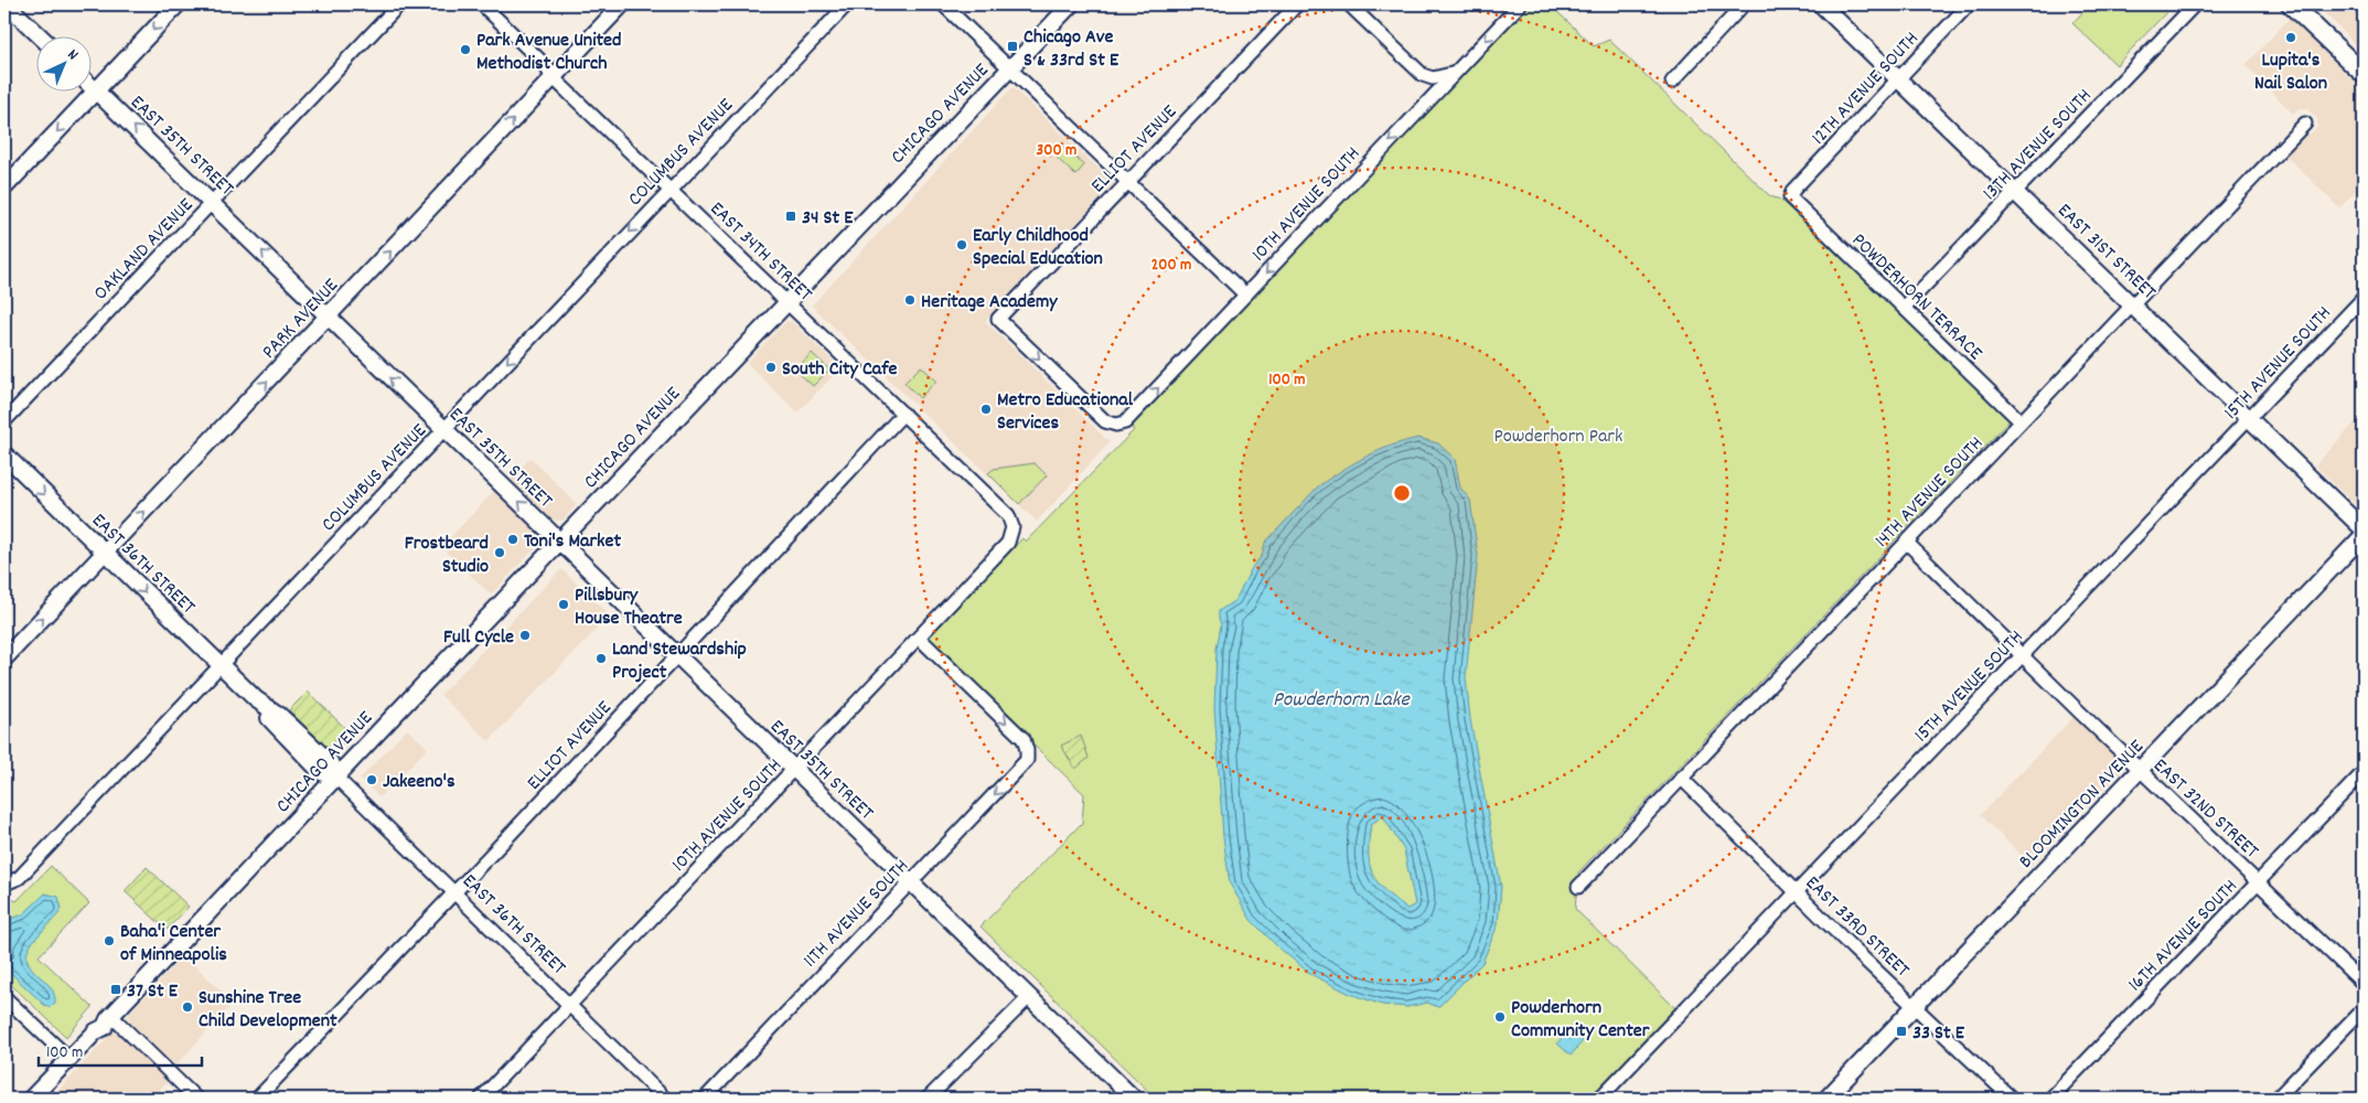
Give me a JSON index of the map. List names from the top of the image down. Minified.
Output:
{"streets":{"street":["12TH AVENUE SOUTH","CHICAGO AVENUE","13TH AVENUE SOUTH","EAST 35TH STREET","ELLIOT AVENUE","COLUMBUS AVENUE","10TH AVENUE SOUTH","OAKLAND AVENUE","EAST 34TH STREET","EAST 31ST STREET","POWDERHORN TERRACE","PARK AVENUE","15TH AVENUE SOUTH","14TH AVENUE SOUTH","EAST 36TH STREET","BLOOMINGTON AVENUE","EAST 32ND STREET","11TH AVENUE SOUTH","EAST 33RD STREET","16TH AVENUE SOUTH"]},"crossings":[["12TH AVENUE SOUTH","EAST 31ST STREET"],["12TH AVENUE SOUTH","POWDERHORN TERRACE"],["CHICAGO AVENUE","EAST 35TH STREET"],["CHICAGO AVENUE","EAST 34TH STREET"],["CHICAGO AVENUE","EAST 36TH STREET"],["13TH AVENUE SOUTH","EAST 31ST STREET"],["13TH AVENUE SOUTH","POWDERHORN TERRACE"],["EAST 35TH STREET","ELLIOT AVENUE"],["EAST 35TH STREET","COLUMBUS AVENUE"],["EAST 35TH STREET","10TH AVENUE SOUTH"],["EAST 35TH STREET","OAKLAND AVENUE"],["EAST 35TH STREET","PARK AVENUE"],["EAST 35TH STREET","11TH AVENUE SOUTH"],["ELLIOT AVENUE","10TH AVENUE SOUTH"],["ELLIOT AVENUE","EAST 34TH STREET"],["ELLIOT AVENUE","EAST 36TH STREET"],["COLUMBUS AVENUE","EAST 34TH STREET"],["COLUMBUS AVENUE","EAST 36TH STREET"],["10TH AVENUE SOUTH","EAST 34TH STREET"],["10TH AVENUE SOUTH","EAST 36TH STREET"],["10TH AVENUE SOUTH","11TH AVENUE SOUTH"],["EAST 34TH STREET","PARK AVENUE"],["EAST 31ST STREET","15TH AVENUE SOUTH"],["EAST 31ST STREET","14TH AVENUE SOUTH"],["POWDERHORN TERRACE","14TH AVENUE SOUTH"],["PARK AVENUE","EAST 36TH STREET"],["15TH AVENUE SOUTH","EAST 32ND STREET"],["15TH AVENUE SOUTH","EAST 33RD STREET"],["14TH AVENUE SOUTH","EAST 32ND STREET"],["14TH AVENUE SOUTH","EAST 33RD STREET"],["BLOOMINGTON AVENUE","EAST 32ND STREET"],["BLOOMINGTON AVENUE","EAST 33RD STREET"],["EAST 32ND STREET","16TH AVENUE SOUTH"]],"one_way":["EAST 35TH STREET","PARK AVENUE"],"water":["Powderhorn Lake"],"parks":["Powderhorn Park"],"places":{"other":["Lupita's Nail Salon","Park Avenue United Methodist Church","Early Childhood Special Education","Heritage Academy","South City Cafe","Metro Educational Services","Toni's Market","Frostbeard Studio","Pillsbury House Theatre","Full Cycle","Land Stewardship Project","Jakeeno's","Baha'i Center of Minneapolis","Sunshine Tree Child Development","Powderhorn Community Center"],"transit":["Chicago Ave S & 33rd St E","34 St E","37 St E","33 St E"]},"scale_bar":"100 m","north":"top right","rings":["300 m","200 m","100 m"]}
